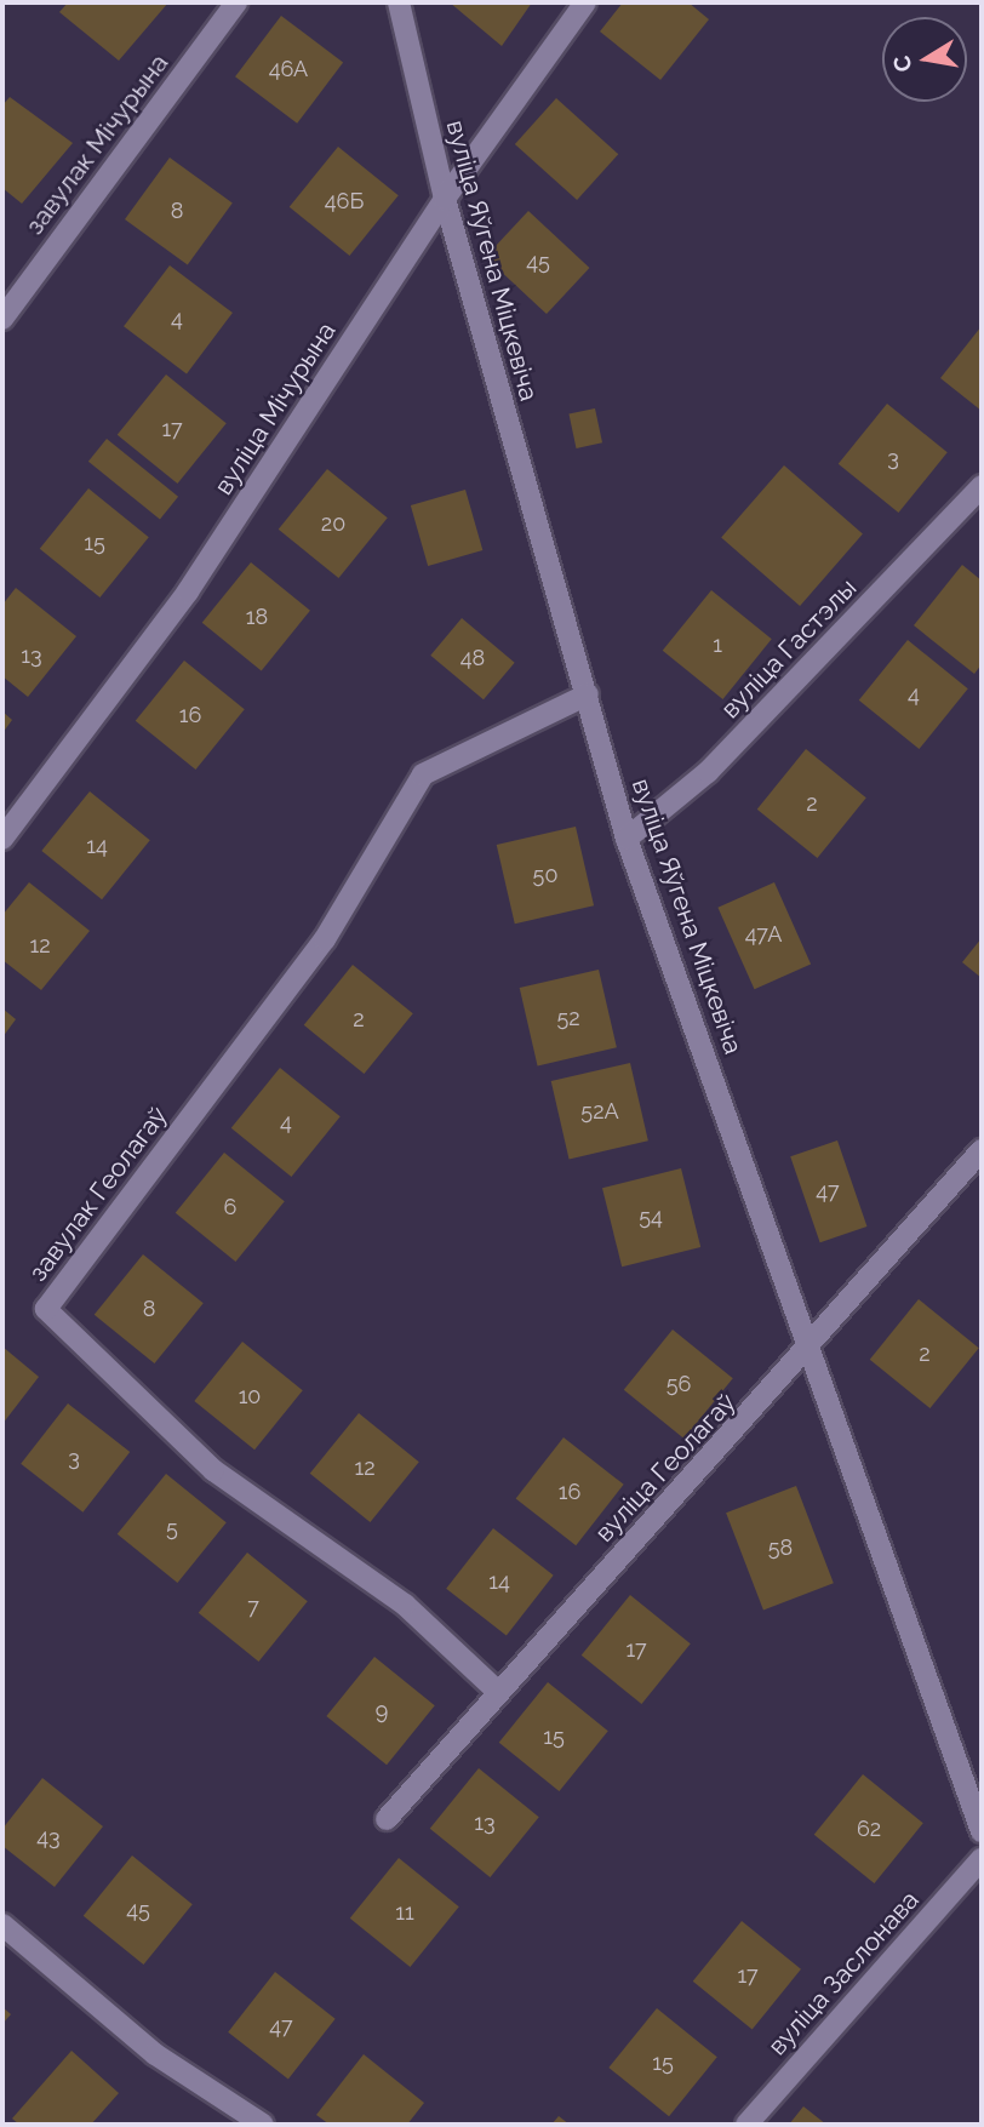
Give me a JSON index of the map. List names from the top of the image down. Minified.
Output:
{"streets":{"street":["завулак Мічурына","вуліца Яўгена Міцкевіча","вуліца Мічурына","вуліца Гастэлы","завулак Геолагаў","вуліца Геолагаў","вуліца Заслонава"]},"crossings":[["вуліца Яўгена Міцкевіча","вуліца Мічурына"],["вуліца Яўгена Міцкевіча","вуліца Гастэлы"],["вуліца Яўгена Міцкевіча","завулак Геолагаў"],["вуліца Яўгена Міцкевіча","вуліца Геолагаў"],["завулак Геолагаў","вуліца Геолагаў"]],"house_numbers":["46А","46Б","8","45","4","17","3","20","15","18","1","13","48","4","16","2","14","50","47А","12","52","2","52А","4","47","6","54","8","2","56","10","3","12","16","5","58","14","7","17","9","15","13","62","43","45","11","17","47","15"],"north":"left"}
